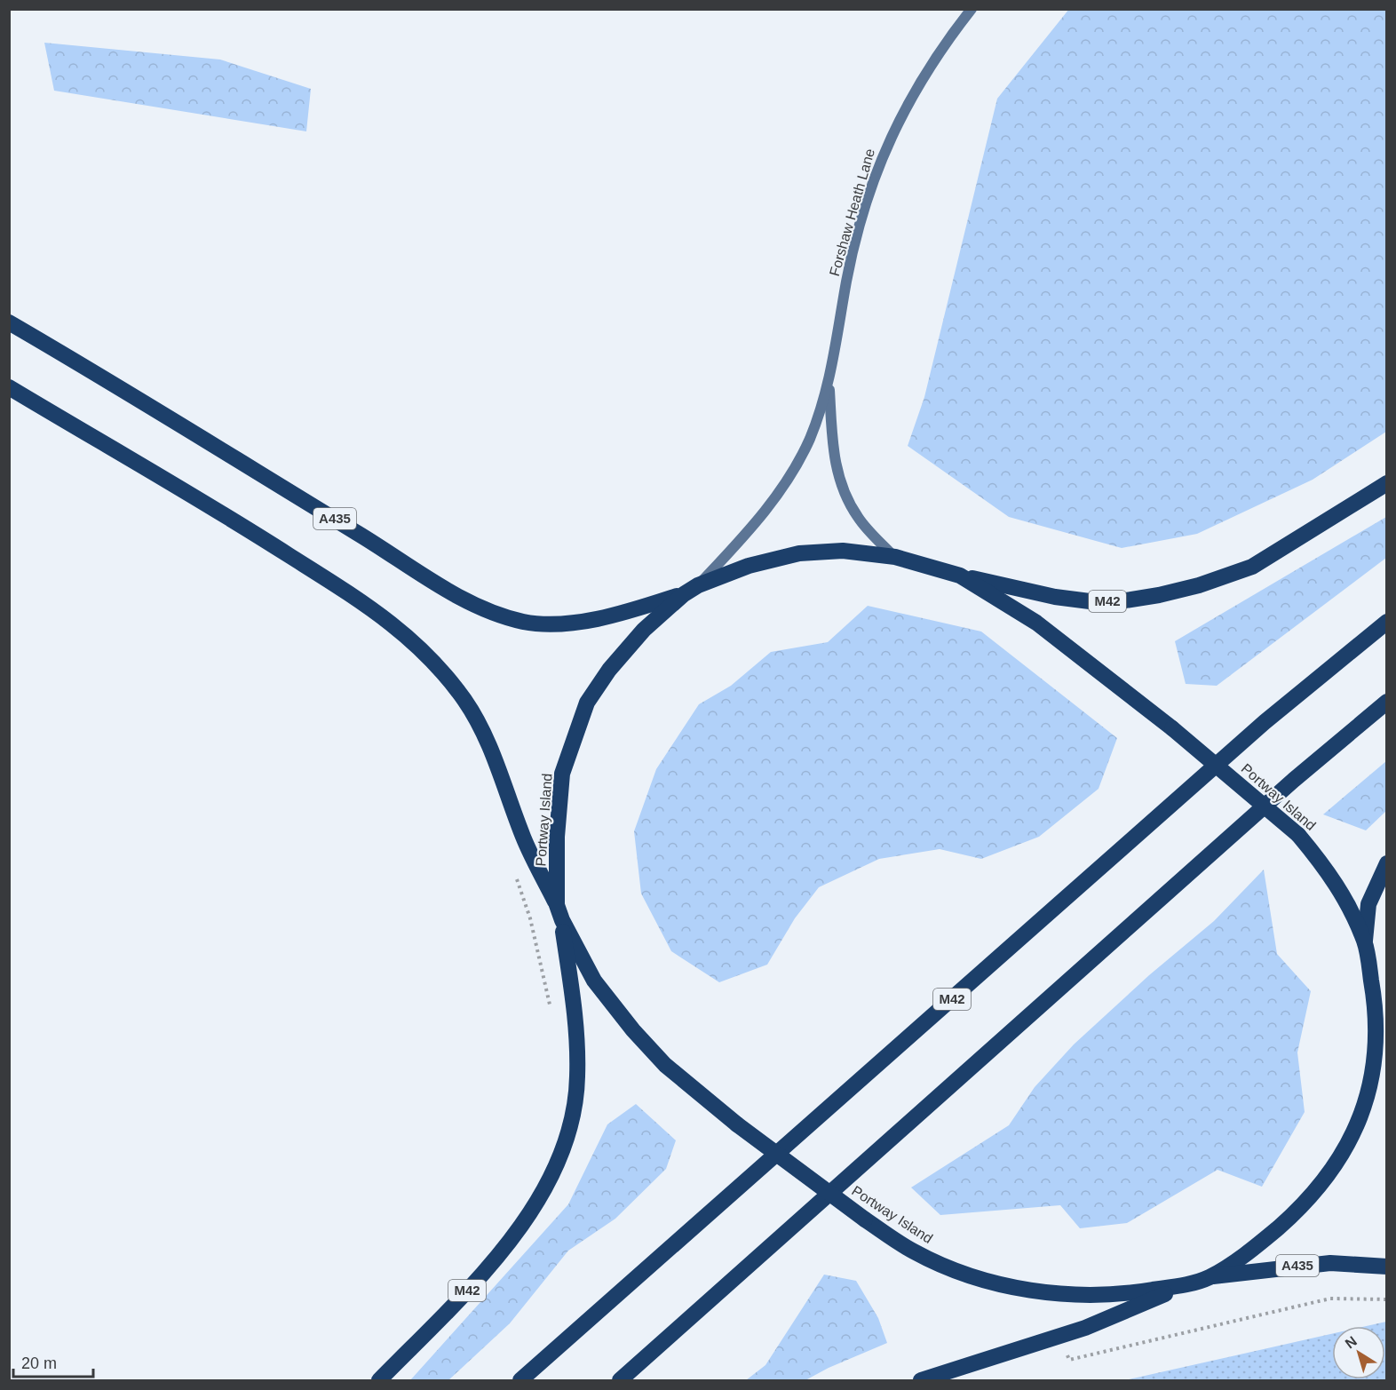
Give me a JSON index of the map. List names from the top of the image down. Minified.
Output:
{"streets":{"highway":["A435","M42","Portway Island"],"street":["Forshaw Heath Lane"]},"crossings":[["Forshaw Heath Lane","Portway Island"],["A435","Portway Island"],["M42","Portway Island"]],"scale_bar":"20 m","north":"top left"}
